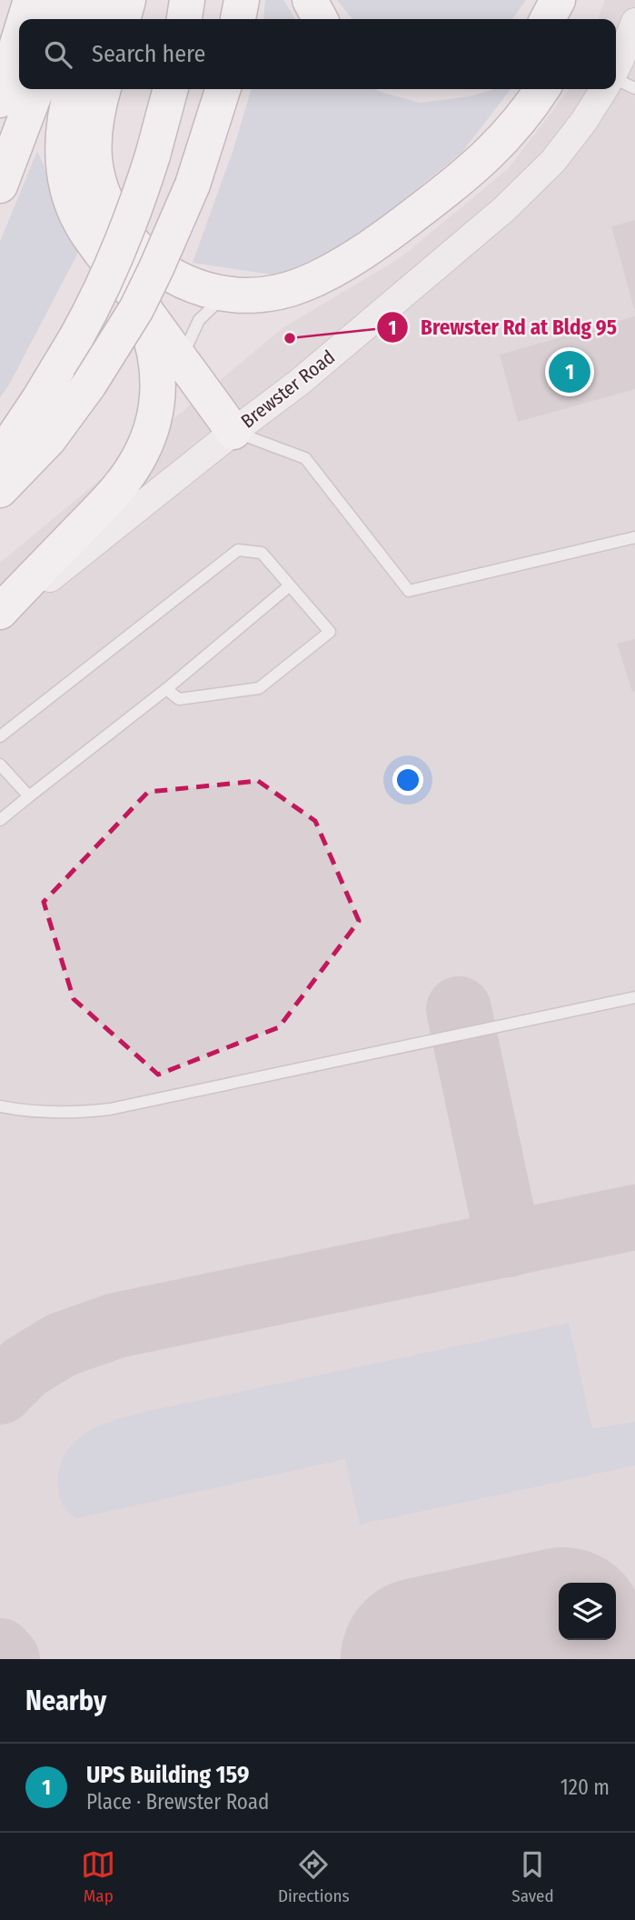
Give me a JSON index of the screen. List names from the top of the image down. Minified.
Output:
{"streets":{"street":["Brewster Road"]},"places":["Brewster Rd at Bldg 95"],"page":{"search":"Search here","pins":"1","heading":"Nearby","list":[{"mark":"1","name":"UPS Building 159","note":"Place · Brewster Road","value":"120 m"}],"nav":["Map","Directions","Saved"]}}
